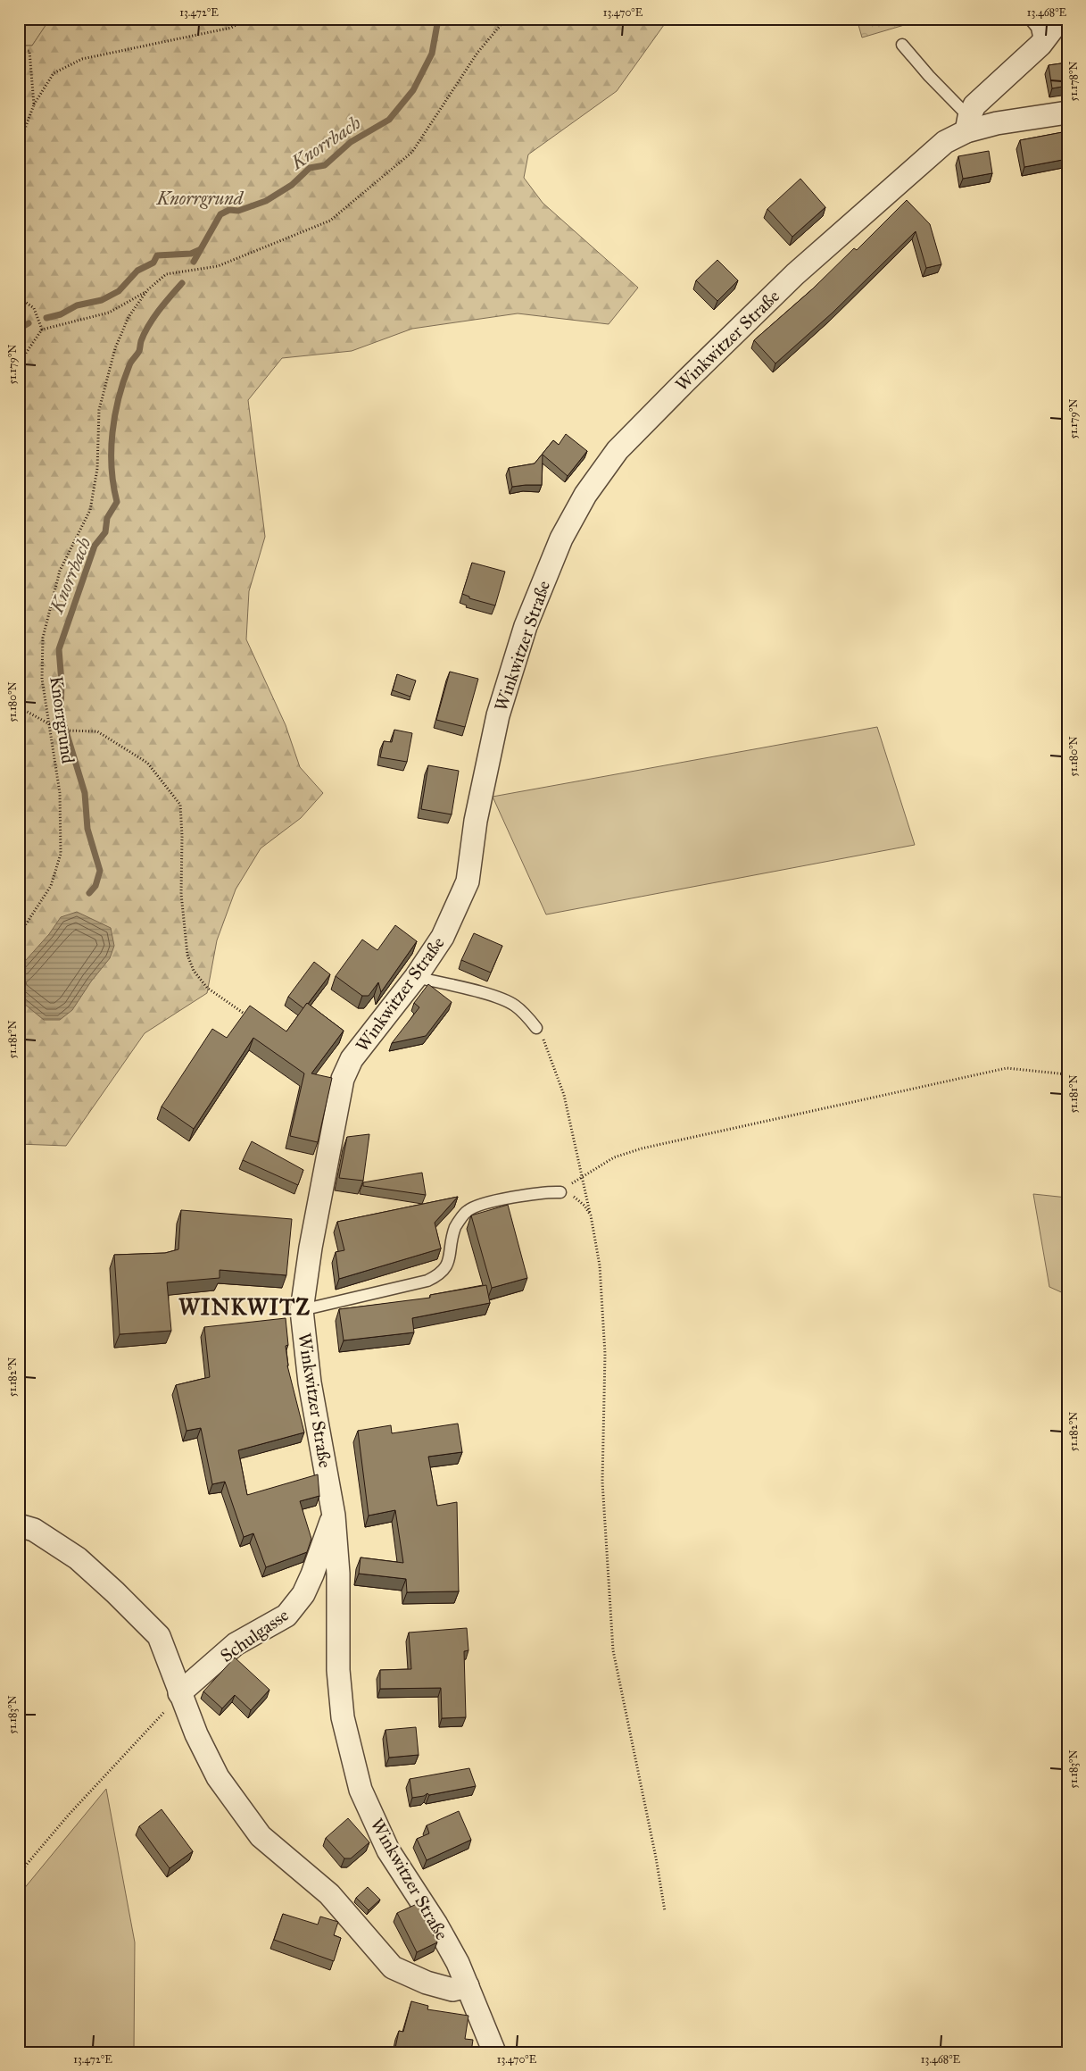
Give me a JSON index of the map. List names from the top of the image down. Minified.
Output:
{"streets":{"street":["Winkwitzer Straße","Schulgasse"],"path":["Knorrgrund"]},"crossings":[["Winkwitzer Straße","Schulgasse"]],"districts":["WINKWITZ"],"water":["Knorrbach"],"parks":["Knorrgrund"],"coordinates":["13.472°E","13.470°E","13.468°E","51.178°N","51.179°N","51.180°N","51.181°N","51.182°N","51.183°N"]}
